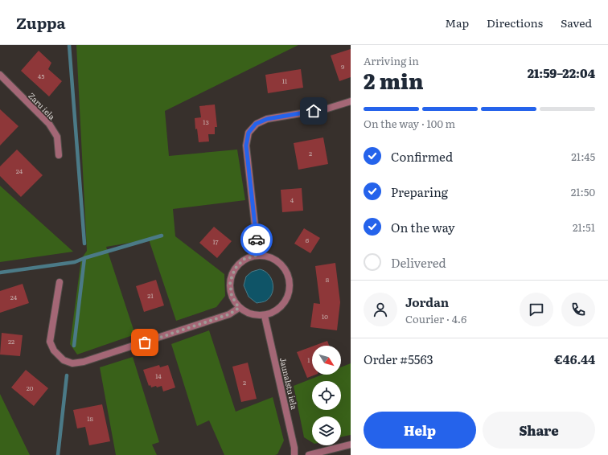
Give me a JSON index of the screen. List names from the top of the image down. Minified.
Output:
{"streets":{"street":["Zaru iela","Jaunalstu iela"]},"house_numbers":["9","45","11","13","2","24","4","6","17","8","21","24","10","22","1","14","2","20","18"],"north":"bottom right","page":{"header":"Zuppa","nav":["Map","Directions","Saved"],"heading":["2 min","Arriving in","21:59–22:04"],"panel":["Jordan","Courier · 4.6","Order #5563","€46.44"],"bar":"On the way · 100 m","list":[["Confirmed","21:45"],["Preparing","21:50"],["On the way","21:51"],"Delivered"],"buttons":["Help","Share"]}}
